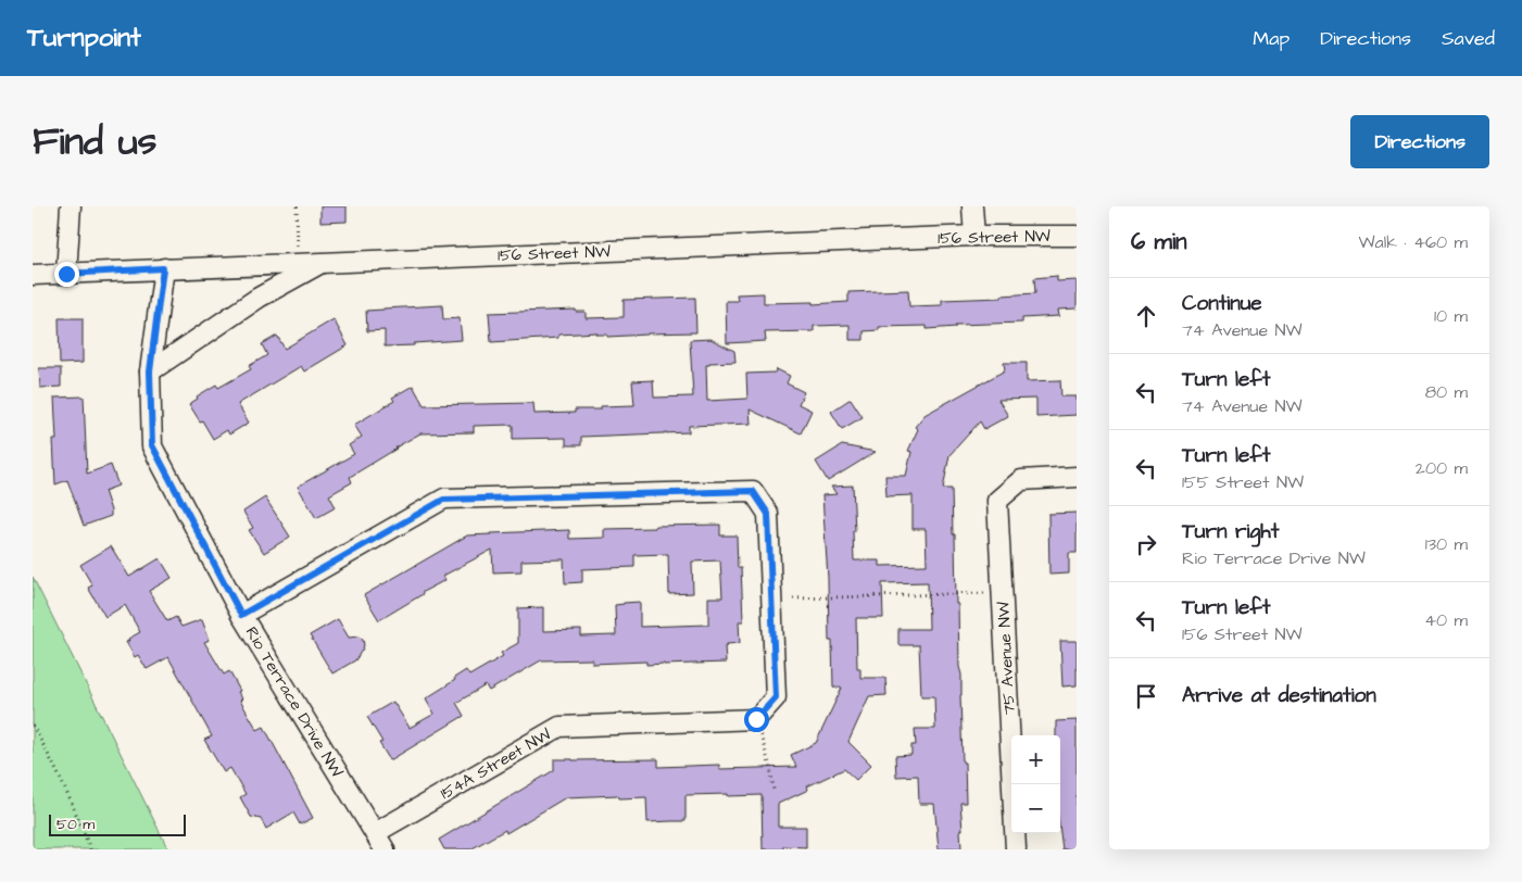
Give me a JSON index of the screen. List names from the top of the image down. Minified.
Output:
{"streets":{"street":["156 Street NW","75 Avenue NW","Rio Terrace Drive NW","154A Street NW"]},"crossings":[["156 Street NW","Rio Terrace Drive NW"],["Rio Terrace Drive NW","154A Street NW"]],"scale_bar":"50 m","page":{"header":"Turnpoint","nav":["Map","Directions","Saved"],"title":"Find us","buttons":"Directions","heading":["6 min","Walk · 460 m"],"list":[["Continue","74 Avenue NW","10 m"],["Turn left","74 Avenue NW","80 m"],["Turn left","155 Street NW","200 m"],["Turn right","Rio Terrace Drive NW","130 m"],["Turn left","156 Street NW","40 m"],"Arrive at destination"],"map_buttons":["+","−"],"scale":"50 m"}}
